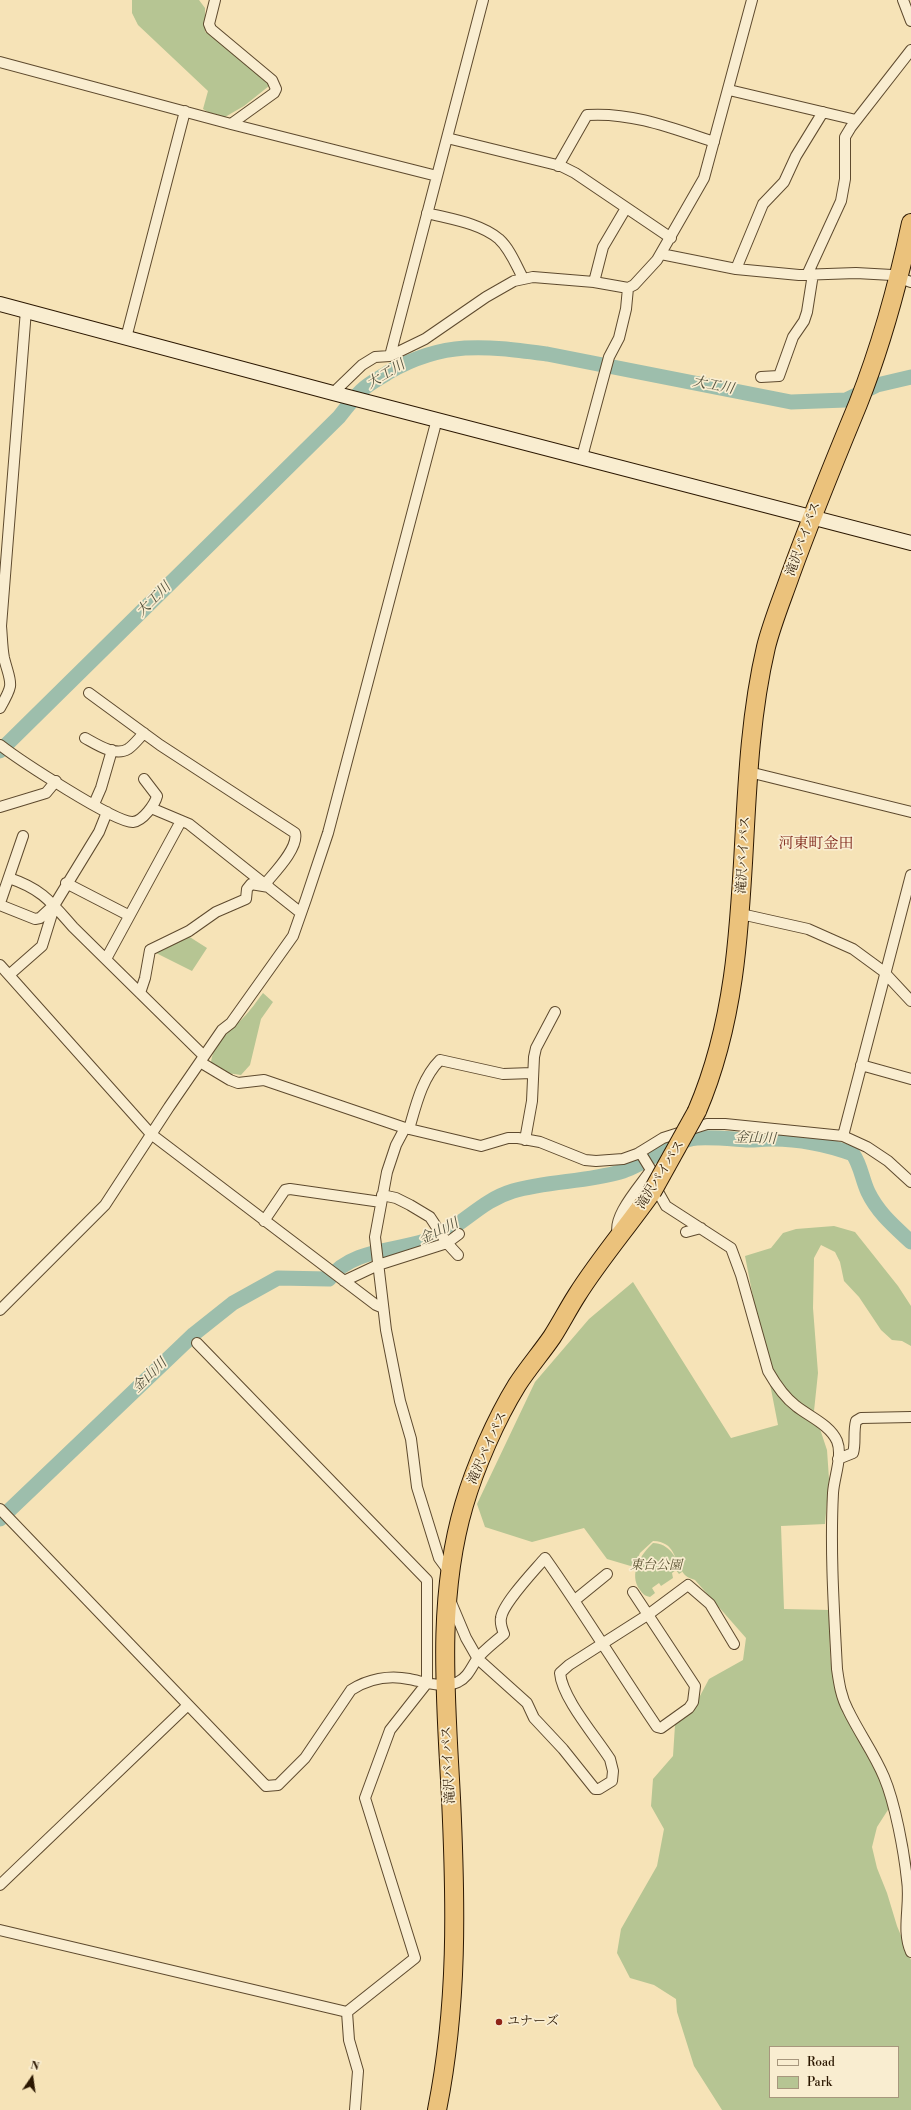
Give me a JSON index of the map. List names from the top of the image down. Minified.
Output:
{"streets":{"highway":["滝沢バイパス"]},"districts":["河東町金田"],"water":["大工川","金山川"],"parks":["東台公園"],"places":["ユナーズ"],"legend":["Road","Park"],"north":"top"}
